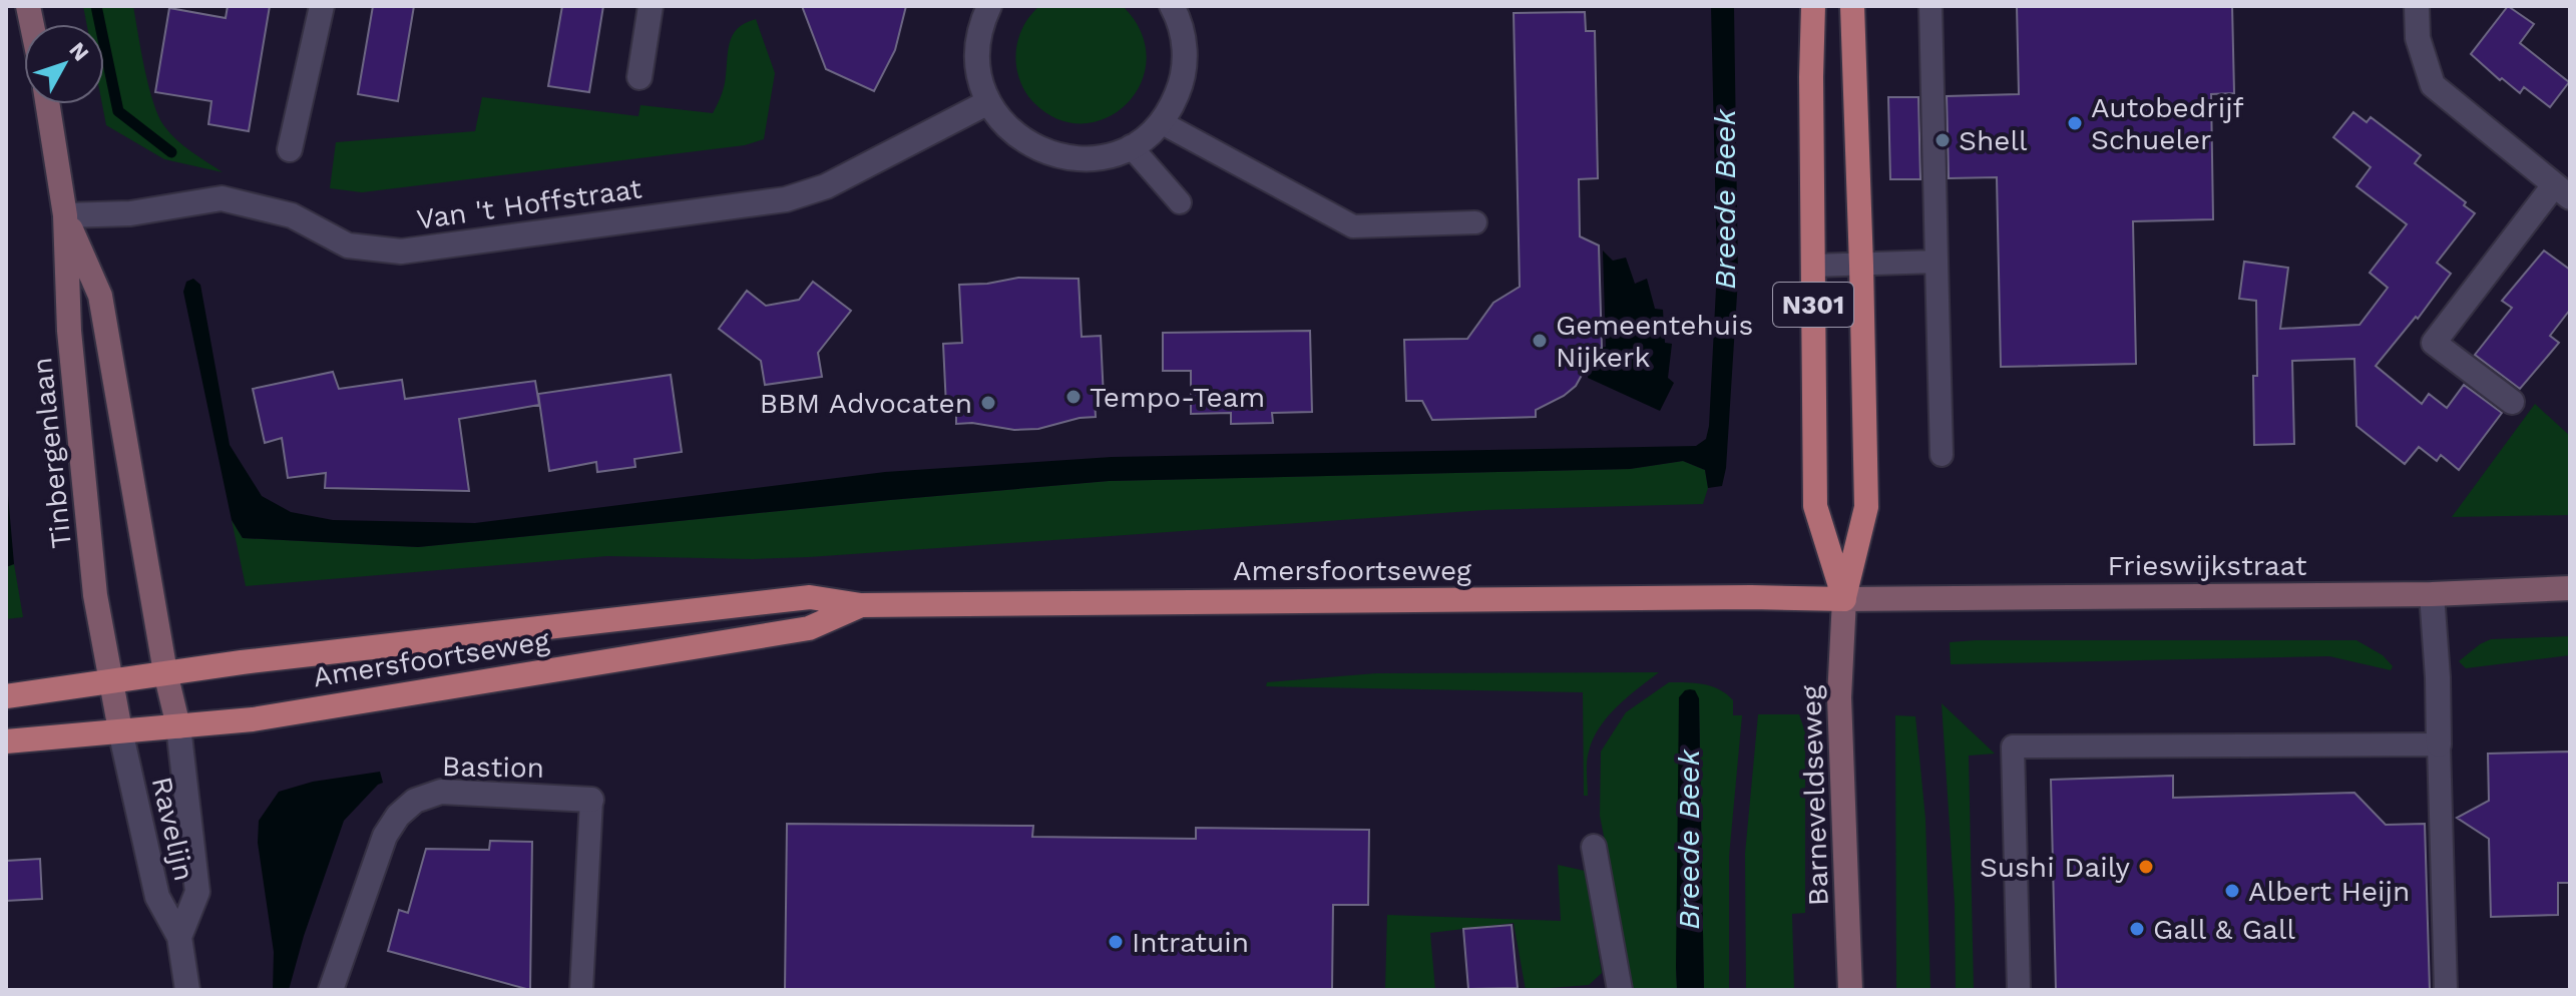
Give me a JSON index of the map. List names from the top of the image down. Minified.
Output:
{"streets":{"main road":["N301","Amersfoortseweg"],"street":["Van 't Hoffstraat","Tinbergenlaan","Frieswijkstraat","Bastion","Barneveldseweg","Ravelijn"]},"crossings":[["Van 't Hoffstraat","Tinbergenlaan"],["N301","Frieswijkstraat"],["N301","Amersfoortseweg"],["N301","Barneveldseweg"],["Tinbergenlaan","Amersfoortseweg"],["Tinbergenlaan","Ravelijn"],["Frieswijkstraat","Amersfoortseweg"],["Frieswijkstraat","Barneveldseweg"],["Amersfoortseweg","Barneveldseweg"],["Amersfoortseweg","Ravelijn"]],"water":["Breede Beek"],"places":["Autobedrijf Schueler","Shell","Gemeentehuis Nijkerk","Tempo-Team","BBM Advocaten","Sushi Daily","Albert Heijn","Gall & Gall","Intratuin"],"north":"top right"}
